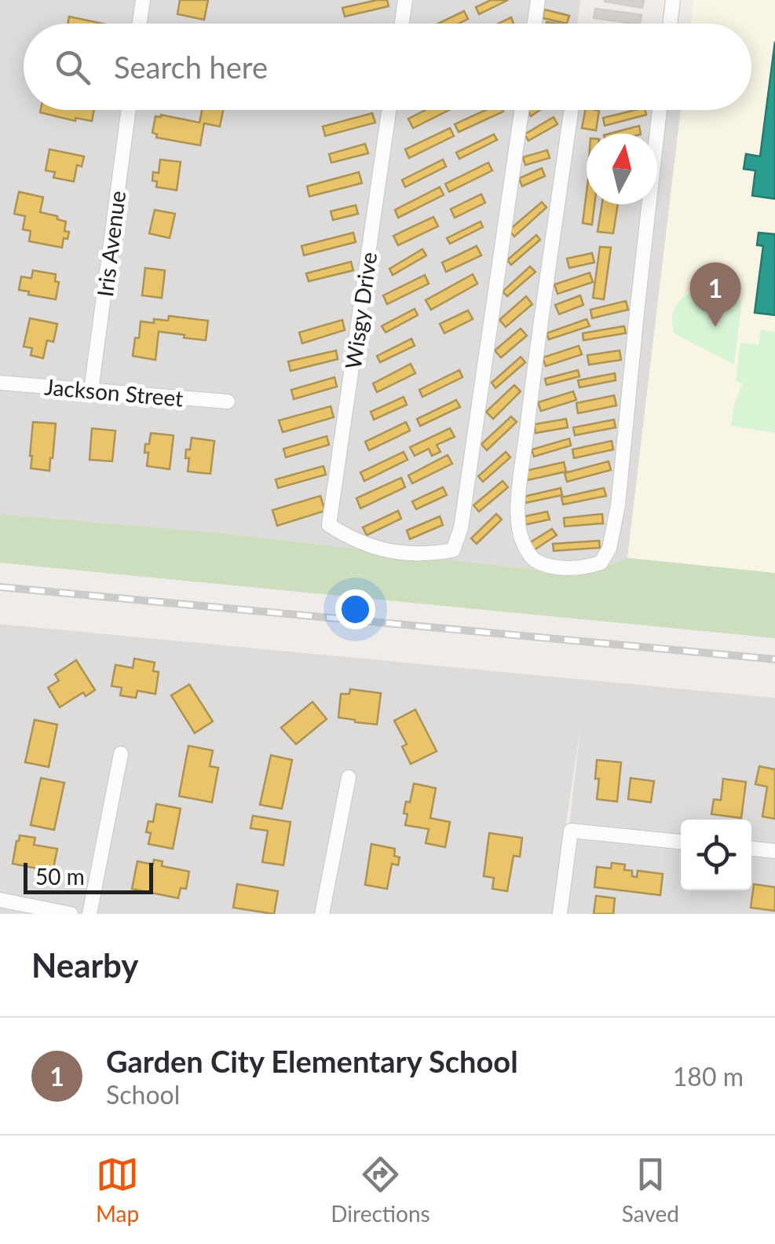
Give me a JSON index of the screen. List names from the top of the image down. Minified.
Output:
{"streets":{"street":["Iris Avenue","Wisgy Drive","Jackson Street"]},"crossings":[["Iris Avenue","Jackson Street"]],"scale_bar":"50 m","north":"top","page":{"search":"Search here","pins":"1","scale":"50 m","heading":"Nearby","list":[{"mark":"1","name":"Garden City Elementary School","note":"School","value":"180 m"}],"nav":["Map","Directions","Saved"]}}
